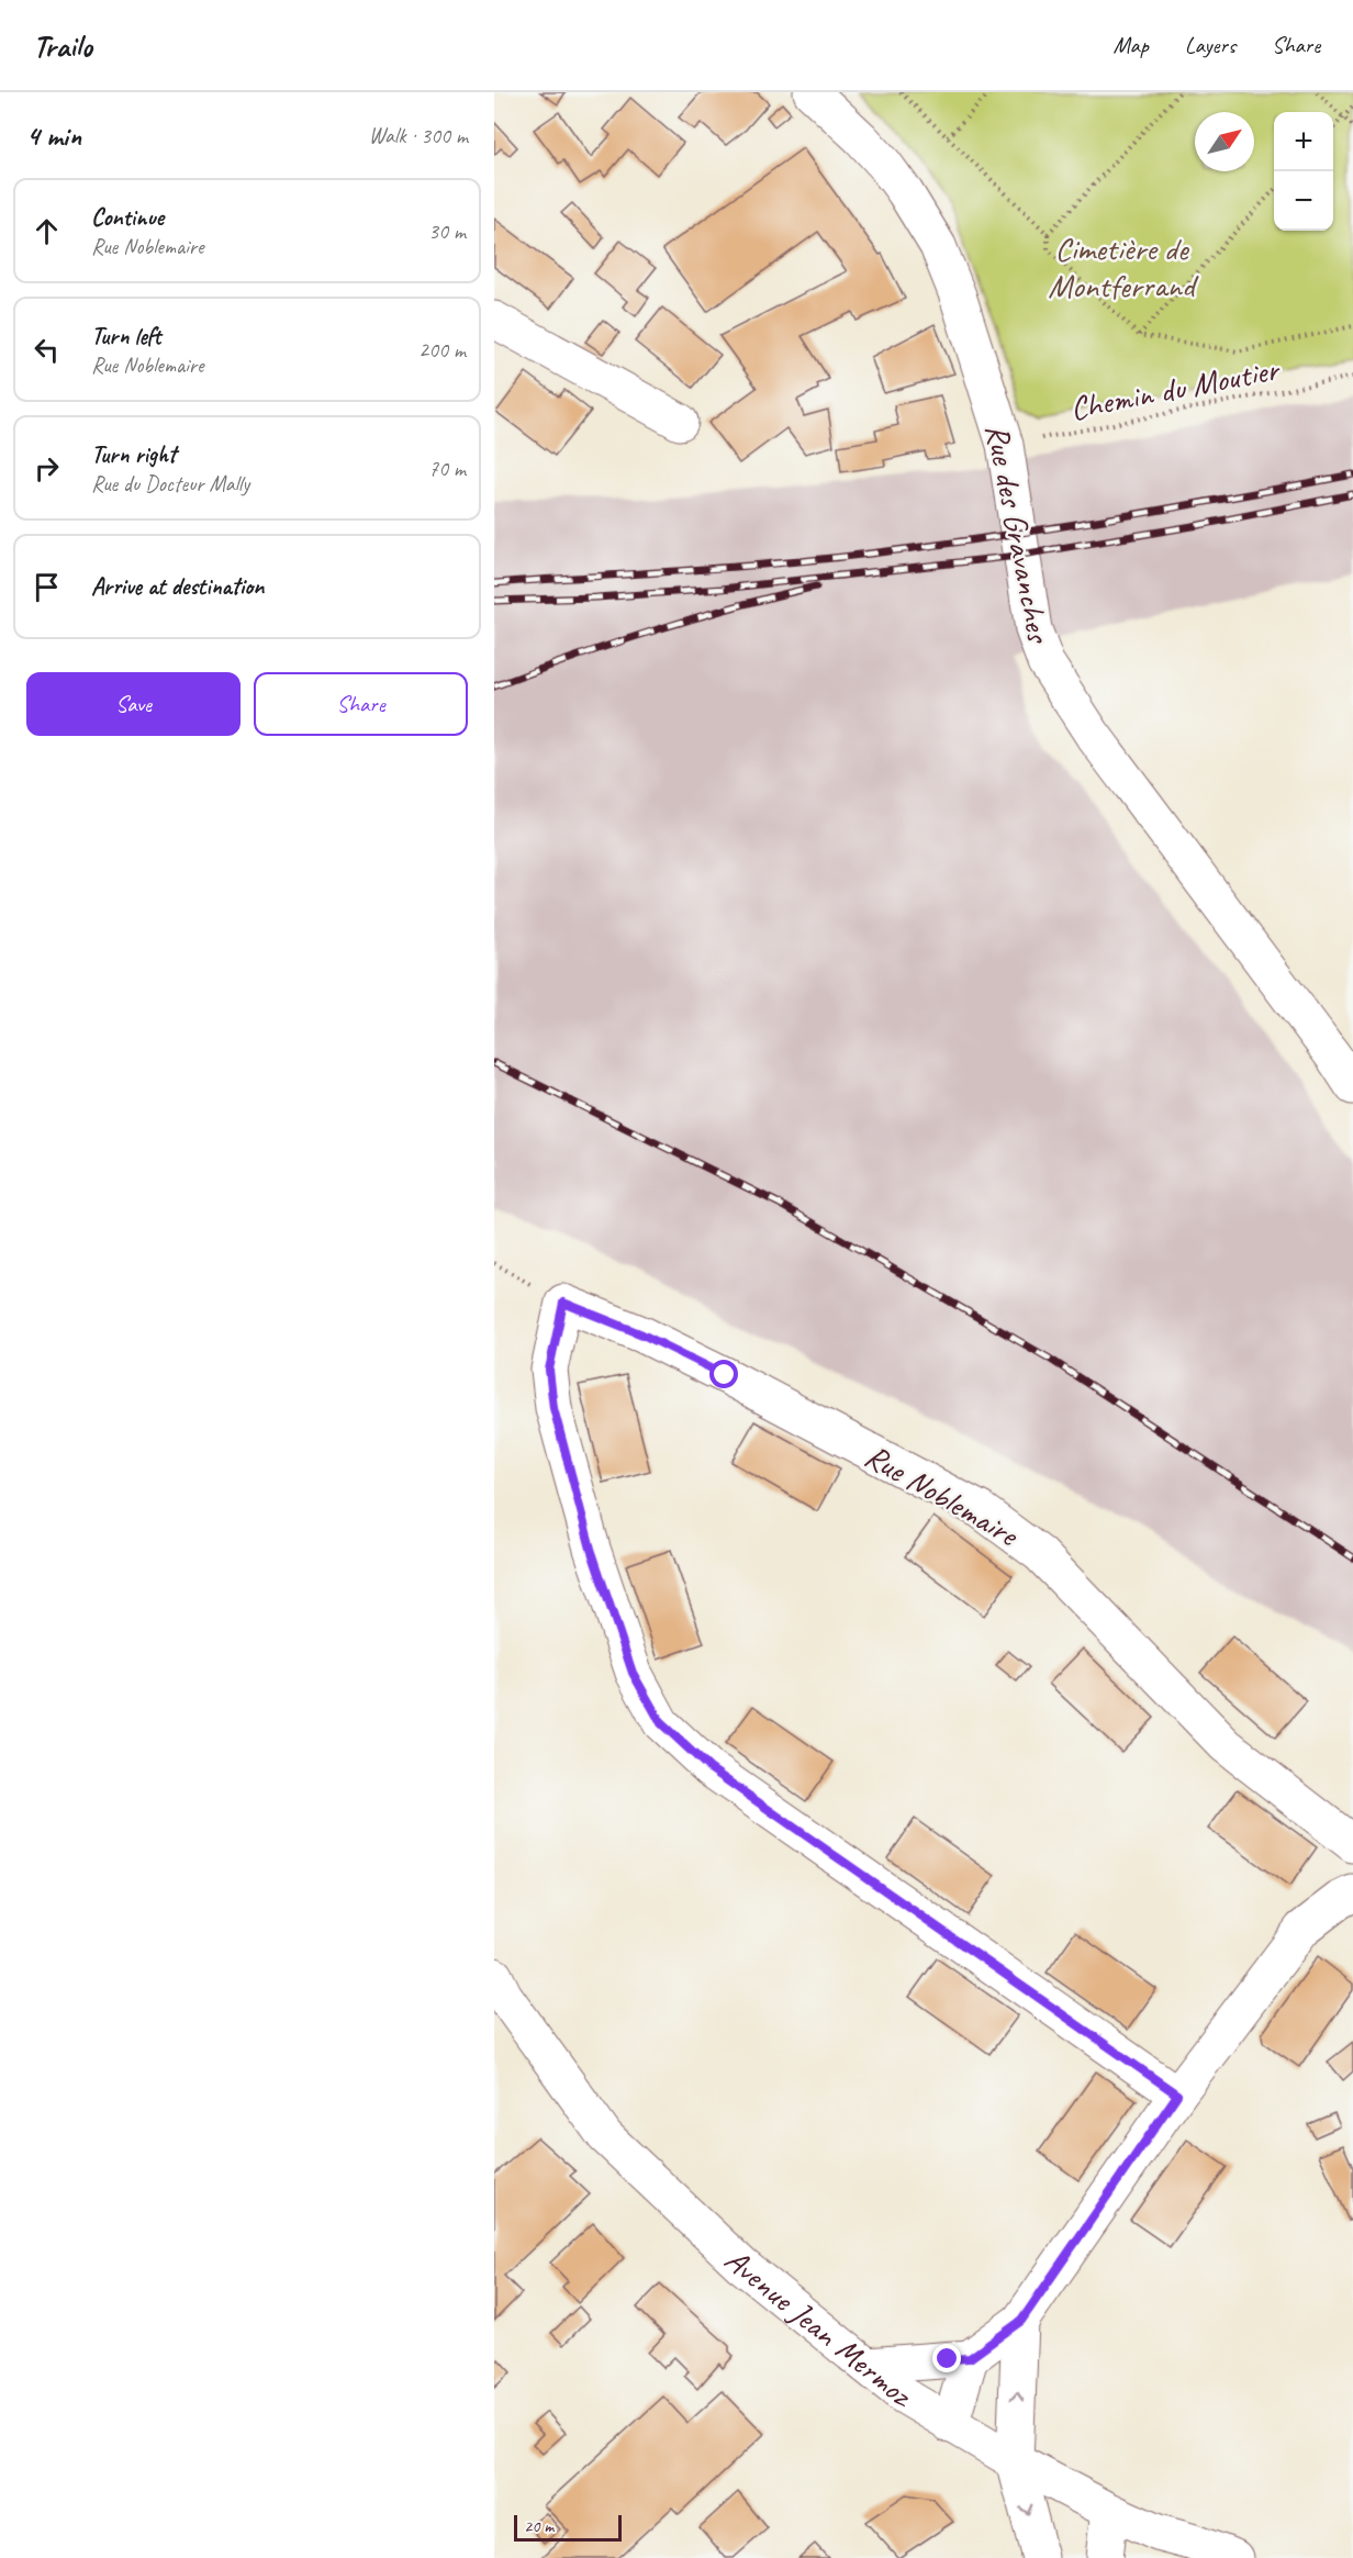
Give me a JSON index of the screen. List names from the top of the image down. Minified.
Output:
{"streets":{"street":["Rue des Gravanches","Rue Noblemaire","Avenue Jean Mermoz"],"path":["Chemin du Moutier"]},"crossings":[["Chemin du Moutier","Rue des Gravanches"]],"parks":["Cimetière de Montferrand"],"scale_bar":"20 m","north":"top right","page":{"header":"Trailo","nav":["Map","Layers","Share"],"heading":["4 min","Walk · 300 m"],"map_buttons":["+","−"],"list":[["Continue","Rue Noblemaire","30 m"],["Turn left","Rue Noblemaire","200 m"],["Turn right","Rue du Docteur Mally","70 m"],"Arrive at destination"],"buttons":["Save","Share"],"scale":"20 m"}}
